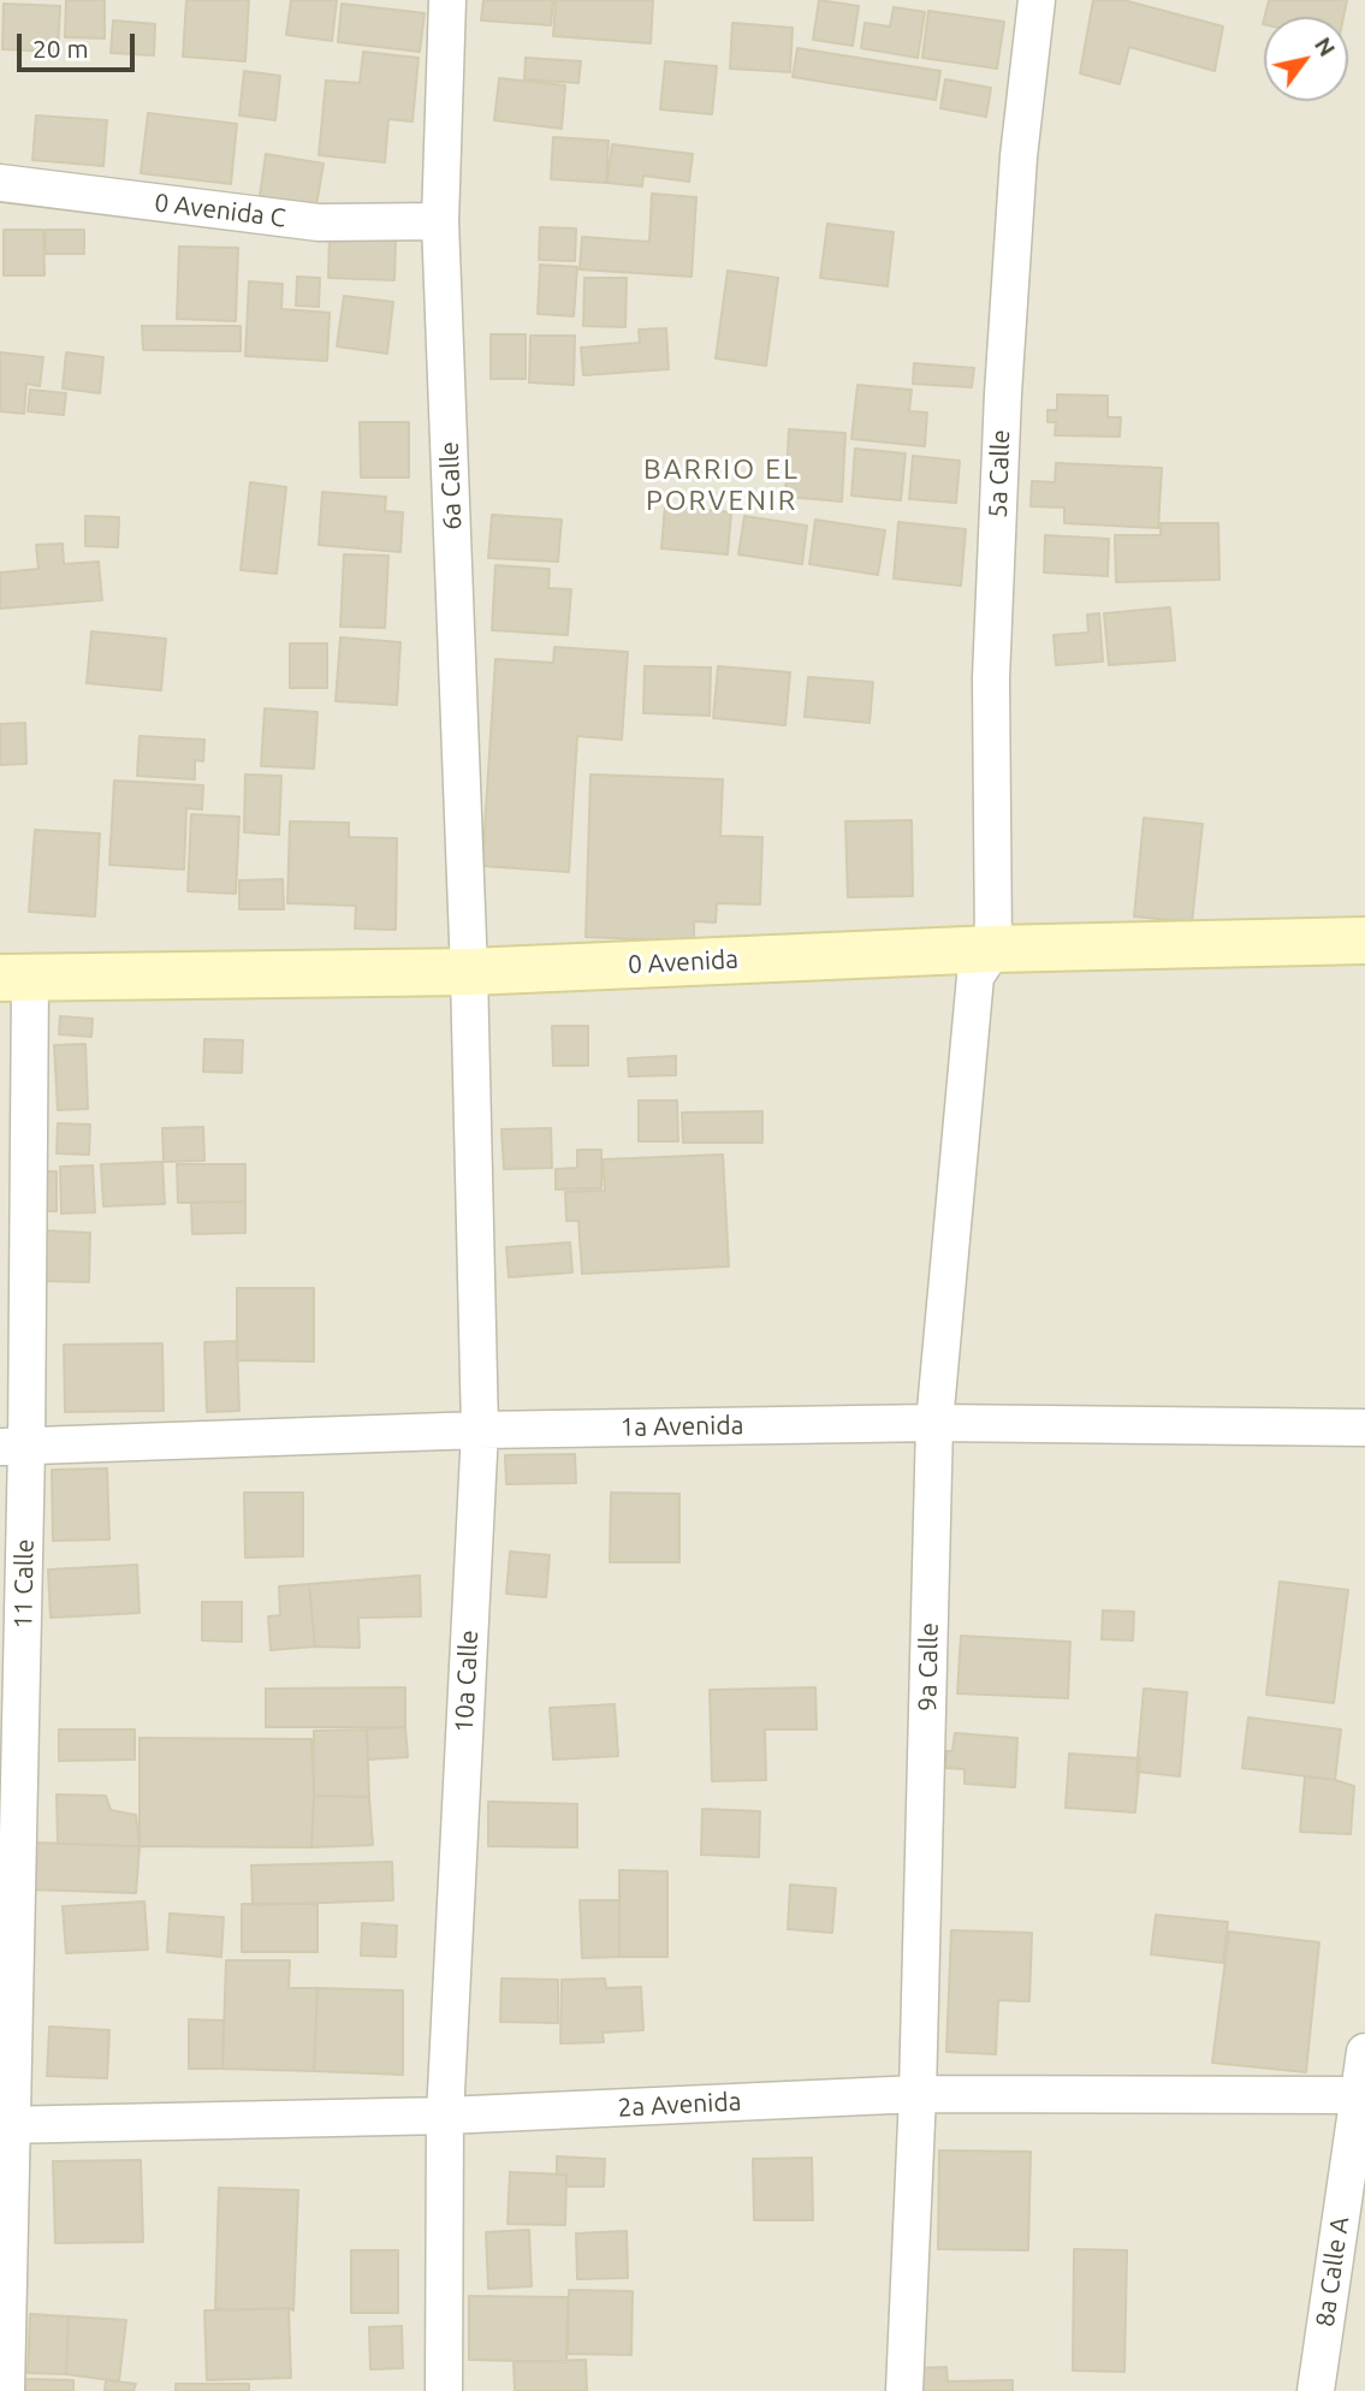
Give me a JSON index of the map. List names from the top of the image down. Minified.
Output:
{"streets":{"street":["0 Avenida C","5a Calle","6a Calle","0 Avenida","1a Avenida","11 Calle","9a Calle","10a Calle","2a Avenida","8a Calle A"]},"crossings":[["0 Avenida C","6a Calle"],["5a Calle","0 Avenida"],["5a Calle","9a Calle"],["6a Calle","0 Avenida"],["6a Calle","10a Calle"],["0 Avenida","11 Calle"],["0 Avenida","9a Calle"],["0 Avenida","10a Calle"],["1a Avenida","11 Calle"],["1a Avenida","9a Calle"],["1a Avenida","10a Calle"],["11 Calle","2a Avenida"],["9a Calle","2a Avenida"],["10a Calle","2a Avenida"],["2a Avenida","8a Calle A"]],"districts":["BARRIO EL PORVENIR"],"scale_bar":"20 m","north":"top right"}
